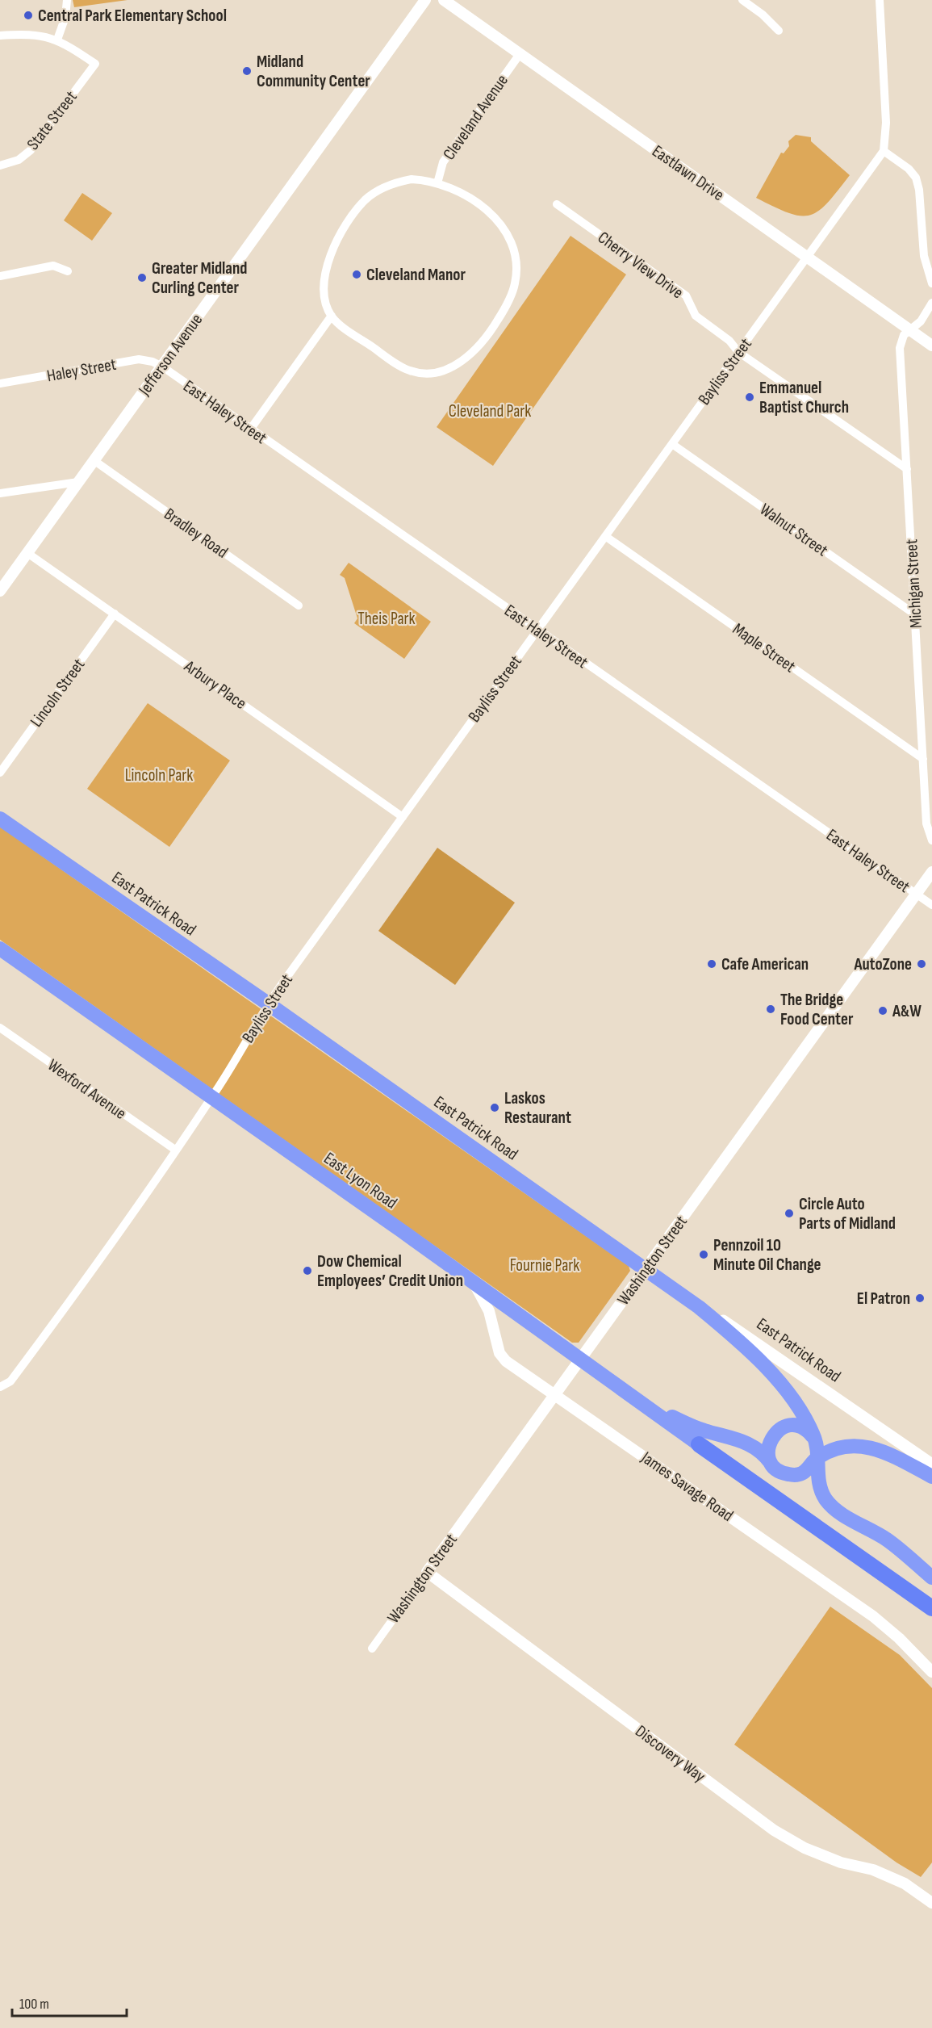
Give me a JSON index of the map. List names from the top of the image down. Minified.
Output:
{"streets":{"highway":["East Patrick Road","East Lyon Road"],"street":["Cleveland Avenue","State Street","Eastlawn Drive","Cherry View Drive","Jefferson Avenue","Haley Street","Bayliss Street","East Haley Street","Walnut Street","Bradley Road","Michigan Street","Maple Street","Arbury Place","Lincoln Street","Wexford Avenue","Washington Street","James Savage Road","Discovery Way"]},"crossings":[["Cleveland Avenue","Eastlawn Drive"],["Eastlawn Drive","Bayliss Street"],["Eastlawn Drive","Michigan Street"],["Cherry View Drive","Bayliss Street"],["Cherry View Drive","Michigan Street"],["Jefferson Avenue","Haley Street"],["Jefferson Avenue","East Haley Street"],["Jefferson Avenue","Bradley Road"],["Jefferson Avenue","Arbury Place"],["Haley Street","East Haley Street"],["Bayliss Street","East Haley Street"],["Bayliss Street","Walnut Street"],["Bayliss Street","Maple Street"],["Bayliss Street","Arbury Place"],["Bayliss Street","East Patrick Road"],["Bayliss Street","Wexford Avenue"],["Bayliss Street","East Lyon Road"],["East Haley Street","Washington Street"],["Walnut Street","Michigan Street"],["Michigan Street","Maple Street"],["Arbury Place","Lincoln Street"],["East Patrick Road","Washington Street"],["East Lyon Road","Washington Street"],["East Lyon Road","James Savage Road"],["Washington Street","James Savage Road"],["Washington Street","Discovery Way"]],"parks":["Cleveland Park","Theis Park","Lincoln Park","Fournie Park"],"places":["Central Park Elementary School","Midland Community Center","Cleveland Manor","Greater Midland Curling Center","Emmanuel Baptist Church","Cafe American","AutoZone","The Bridge Food Center","A&W","Laskos Restaurant","Circle Auto Parts of Midland","Pennzoil 10 Minute Oil Change","Dow Chemical Employees’ Credit Union","El Patron"],"scale_bar":"100 m"}
